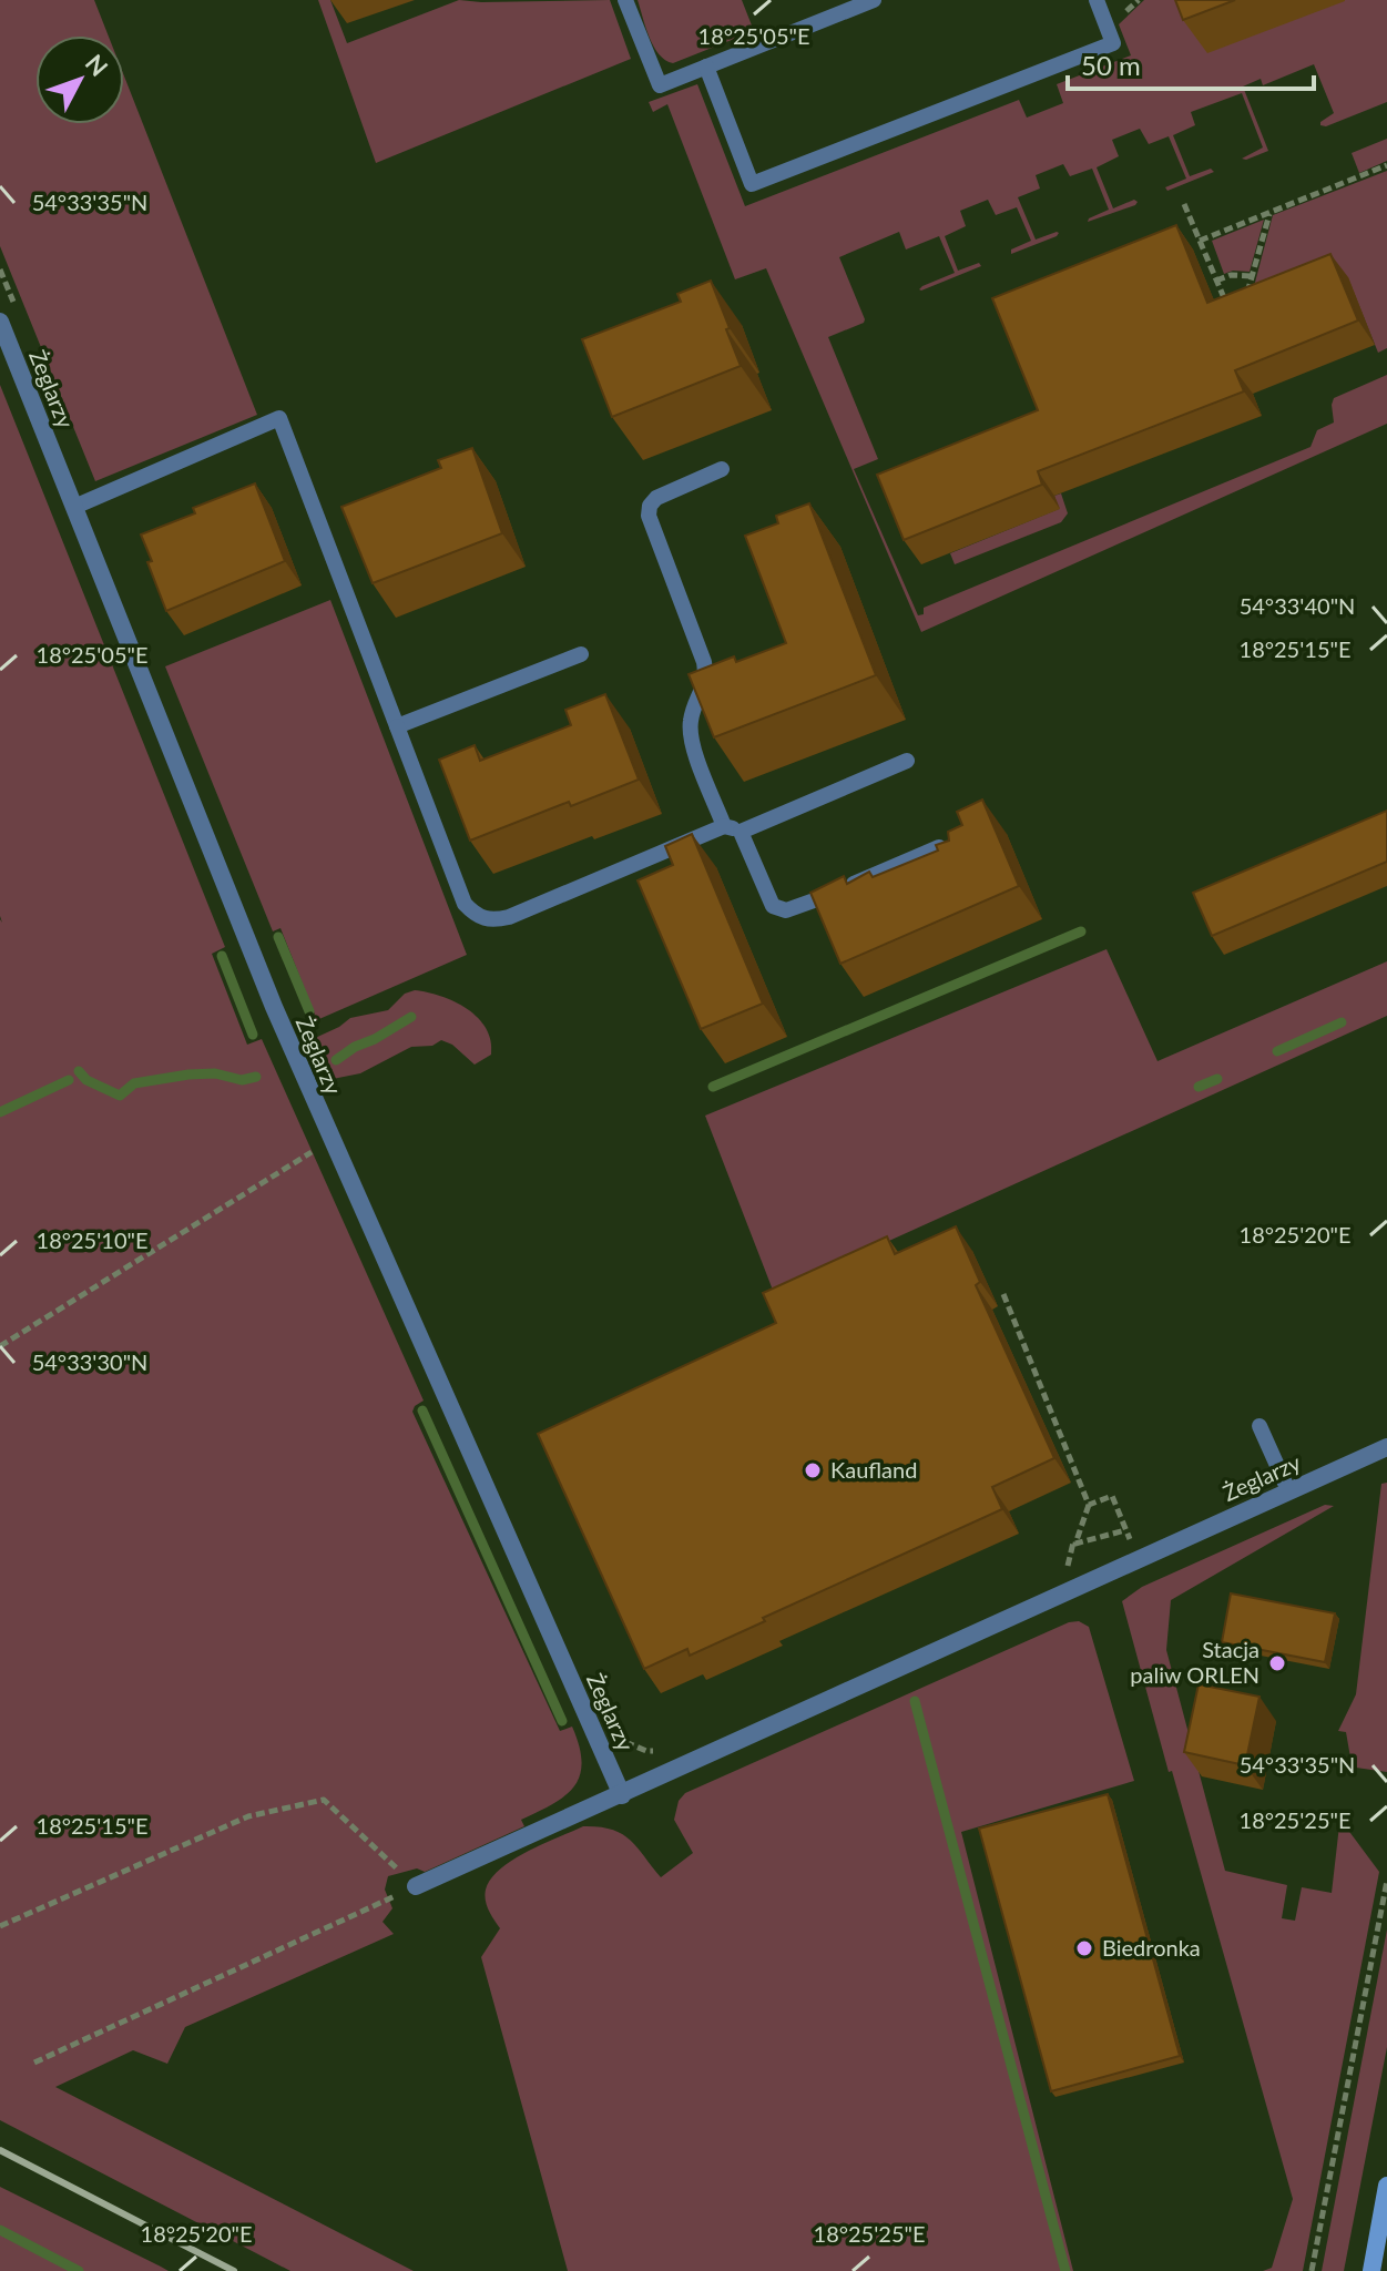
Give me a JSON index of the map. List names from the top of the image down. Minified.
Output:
{"streets":{"street":["Żeglarzy"]},"places":["Kaufland","Stacja paliw ORLEN","Biedronka"],"scale_bar":"50 m","north":"top right","coordinates":["18°25'05\"E","54°33'35\"N","54°33'40\"N","18°25'15\"E","18°25'20\"E","18°25'10\"E","54°33'30\"N","18°25'25\"E"]}
